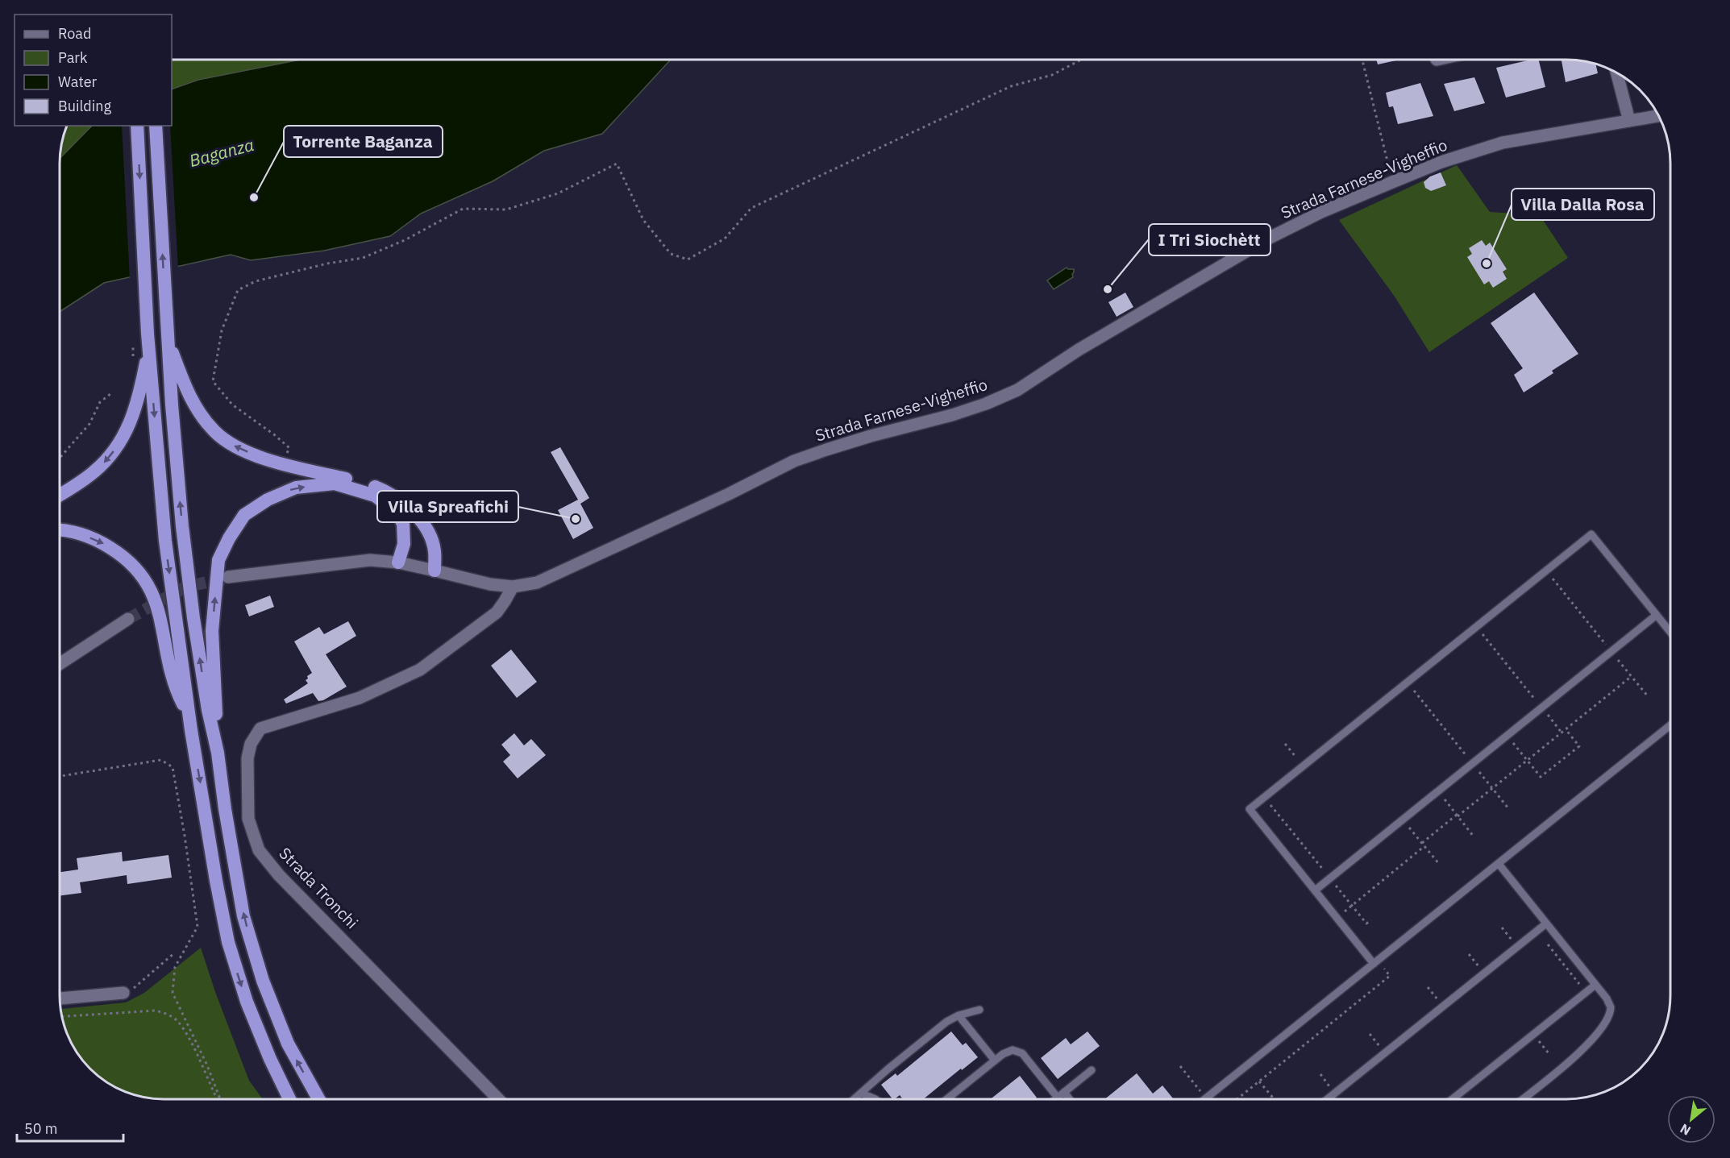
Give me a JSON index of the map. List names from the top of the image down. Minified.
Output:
{"streets":{"street":["Strada Farnese-Vigheffio","Strada Tronchi"]},"crossings":[["Strada Farnese-Vigheffio","Strada Tronchi"]],"water":["Baganza"],"places":["Torrente Baganza","Villa Dalla Rosa","I Tri Siochètt","Villa Spreafichi"],"legend":["Road","Park","Water","Building"],"scale_bar":"50 m","north":"bottom left"}
